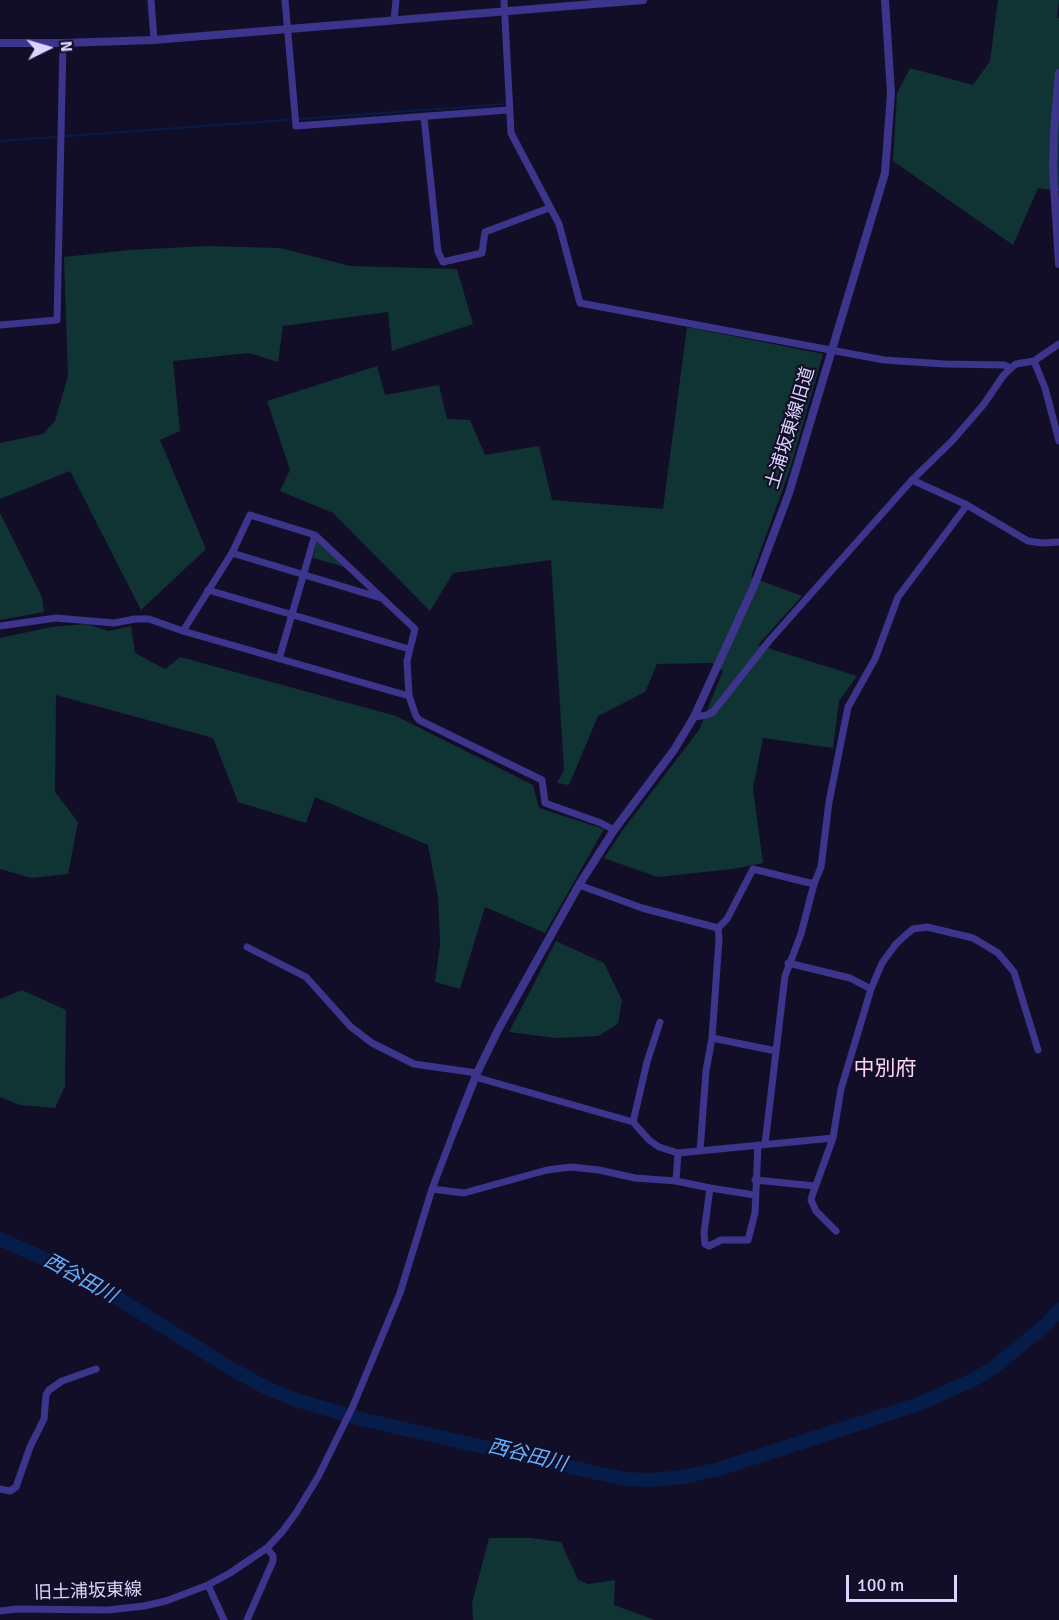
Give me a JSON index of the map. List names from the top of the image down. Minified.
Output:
{"streets":{"street":["土浦坂東線旧道","旧土浦坂東線"]},"crossings":[["土浦坂東線旧道","旧土浦坂東線"]],"districts":["中別府"],"water":["西谷田川"],"scale_bar":"100 m","north":"right"}
